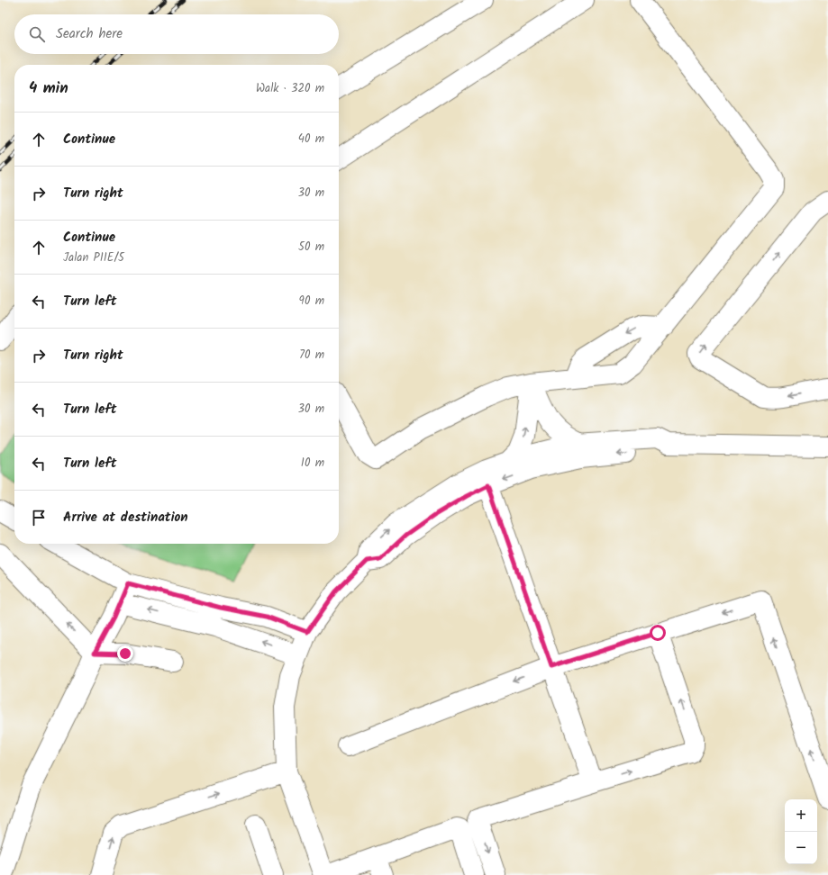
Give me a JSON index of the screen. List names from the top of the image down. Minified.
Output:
{"page":{"search":"Search here","heading":["4 min","Walk · 320 m"],"list":[["Continue","40 m"],["Turn right","30 m"],["Continue","Jalan P11E/5","50 m"],["Turn left","90 m"],["Turn right","70 m"],["Turn left","30 m"],["Turn left","10 m"],"Arrive at destination"],"map_buttons":["+","−"]}}
